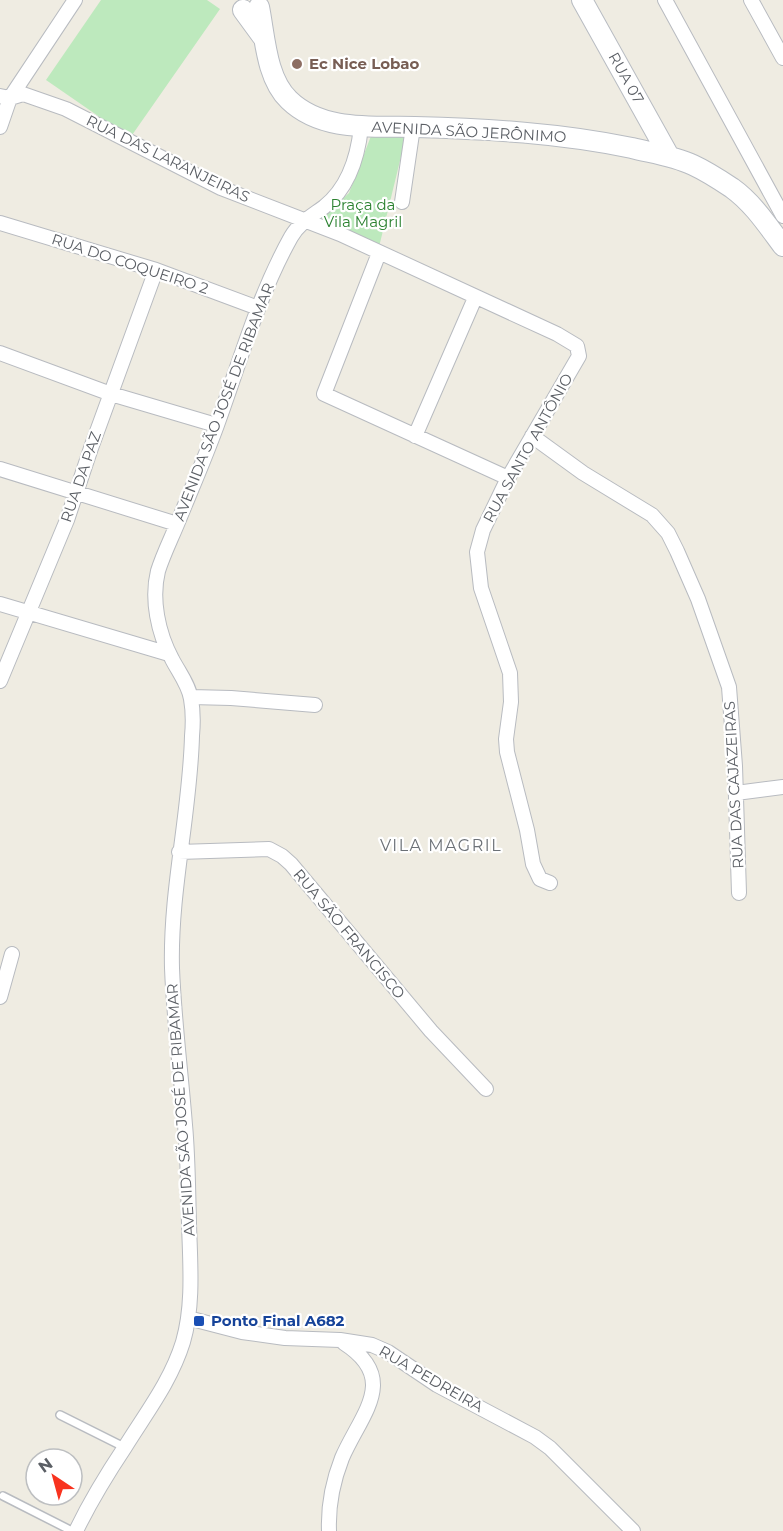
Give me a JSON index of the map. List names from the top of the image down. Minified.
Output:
{"streets":{"main road":["RUA 07","AVENIDA SÃO JERÔNIMO"],"street":["RUA DAS LARANJEIRAS","RUA DO COQUEIRO 2","AVENIDA SÃO JOSÉ DE RIBAMAR","RUA SANTO ANTÔNIO","RUA DA PAZ","RUA DAS CAJAZEIRAS","RUA SÃO FRANCISCO","RUA PEDREIRA"]},"crossings":[["RUA 07","AVENIDA SÃO JERÔNIMO"],["AVENIDA SÃO JERÔNIMO","AVENIDA SÃO JOSÉ DE RIBAMAR"],["RUA DAS LARANJEIRAS","AVENIDA SÃO JOSÉ DE RIBAMAR"],["RUA DAS LARANJEIRAS","RUA SANTO ANTÔNIO"],["RUA DO COQUEIRO 2","AVENIDA SÃO JOSÉ DE RIBAMAR"],["RUA DO COQUEIRO 2","RUA DA PAZ"],["AVENIDA SÃO JOSÉ DE RIBAMAR","RUA SÃO FRANCISCO"],["AVENIDA SÃO JOSÉ DE RIBAMAR","RUA PEDREIRA"],["RUA SANTO ANTÔNIO","RUA DAS CAJAZEIRAS"]],"districts":["VILA MAGRIL"],"parks":["Praça da Vila Magril"],"places":{"other":["Ec Nice Lobao"],"transit":["Ponto Final A682"]},"north":"top left"}
